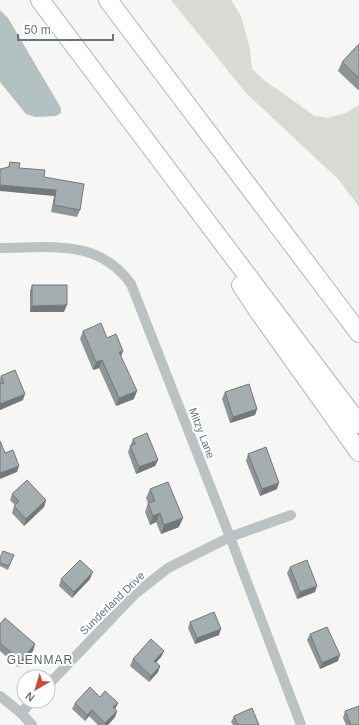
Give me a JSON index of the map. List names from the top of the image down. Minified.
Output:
{"streets":{"street":["Mitzy Lane","Sunderland Drive"]},"crossings":[["Mitzy Lane","Sunderland Drive"]],"districts":["GLENMAR"],"scale_bar":"50 m","north":"bottom left"}
